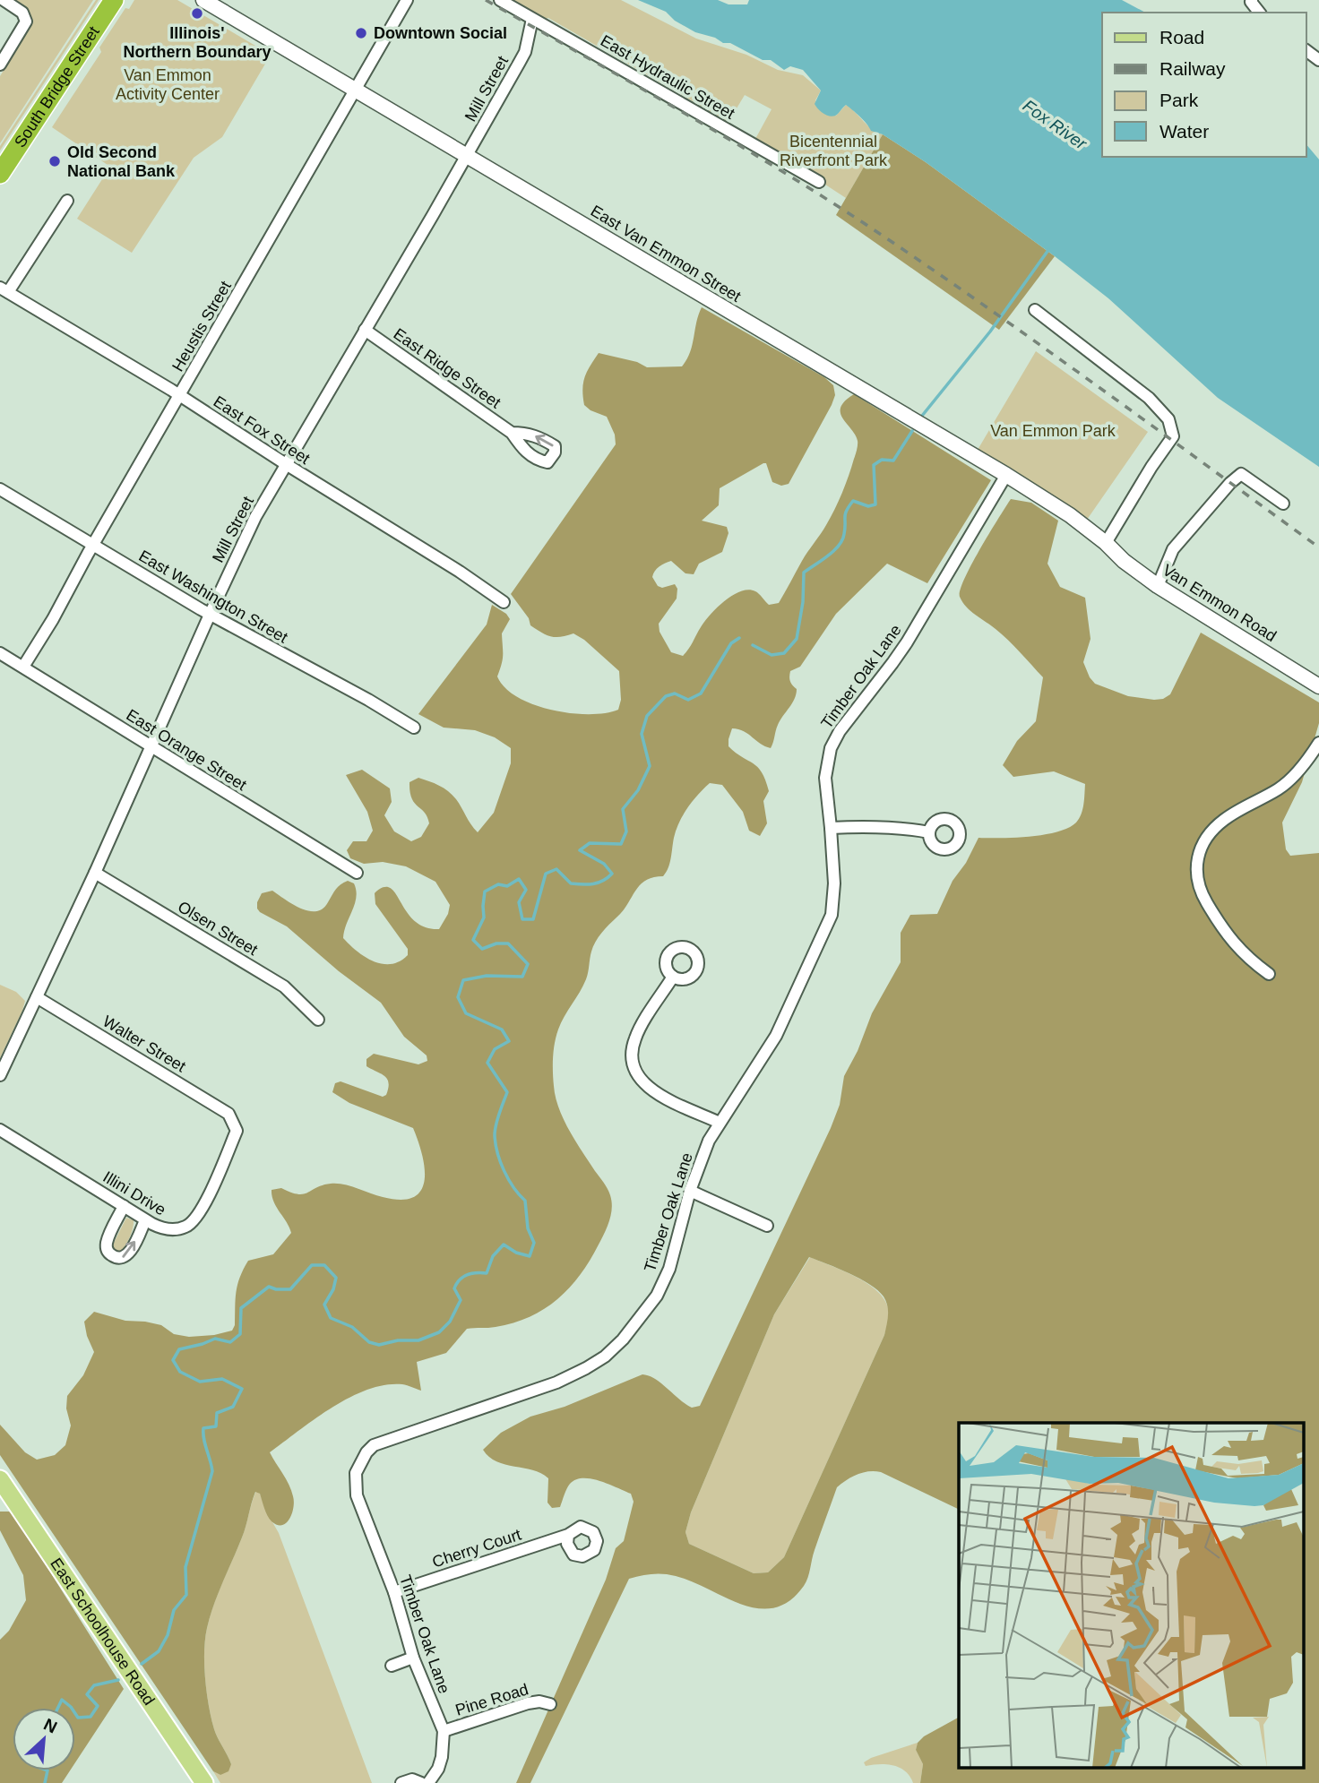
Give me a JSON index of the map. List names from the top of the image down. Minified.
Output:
{"streets":{"highway":["South Bridge Street"],"main road":["East Schoolhouse Road"],"street":["East Hydraulic Street","Mill Street","East Van Emmon Street","Heustis Street","East Ridge Street","East Fox Street","East Washington Street","Van Emmon Road","Timber Oak Lane","East Orange Street","Olsen Street","Walter Street","Illini Drive","Cherry Court","Pine Road"]},"crossings":[["East Hydraulic Street","Mill Street"],["Mill Street","East Van Emmon Street"],["Mill Street","East Ridge Street"],["Mill Street","East Fox Street"],["Mill Street","East Washington Street"],["Mill Street","East Orange Street"],["Mill Street","Olsen Street"],["Mill Street","Walter Street"],["East Van Emmon Street","Heustis Street"],["East Van Emmon Street","Van Emmon Road"],["East Van Emmon Street","Timber Oak Lane"],["Heustis Street","East Fox Street"],["Heustis Street","East Washington Street"],["Heustis Street","East Orange Street"],["Timber Oak Lane","Cherry Court"],["Timber Oak Lane","Pine Road"],["Walter Street","Illini Drive"]],"water":["Fox River"],"parks":["Van Emmon Activity Center","Bicentennial Riverfront Park","Van Emmon Park"],"places":["Illinois' Northern Boundary","Downtown Social","Old Second National Bank"],"legend":["Road","Railway","Park","Water"],"north":"top right"}
